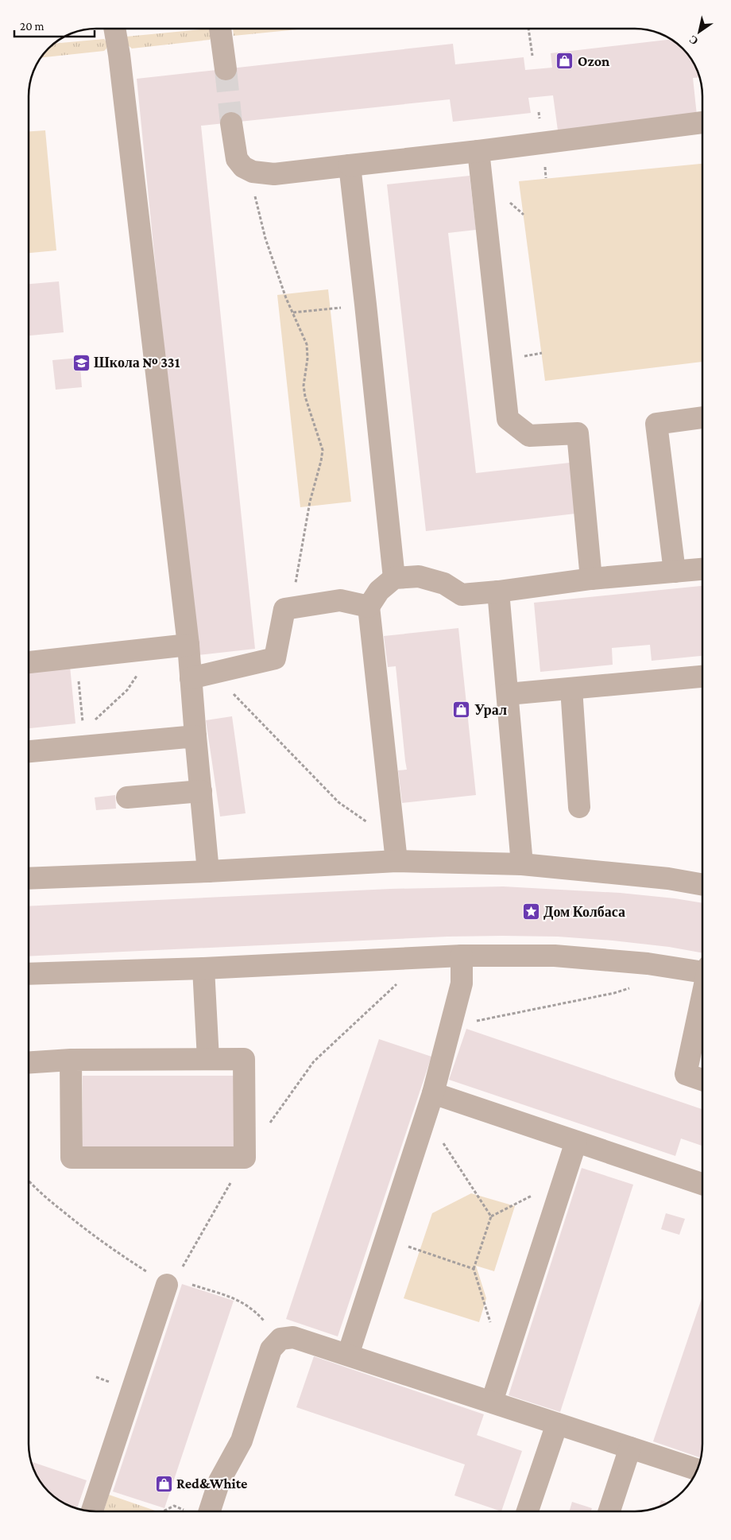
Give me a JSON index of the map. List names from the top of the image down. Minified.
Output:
{"places":{"shop":["Ozon","Урал","Red&White"],"school or university":["Школа № 331"],"place":["Дом Колбаса"]},"scale_bar":"20 m","north":"bottom left"}
